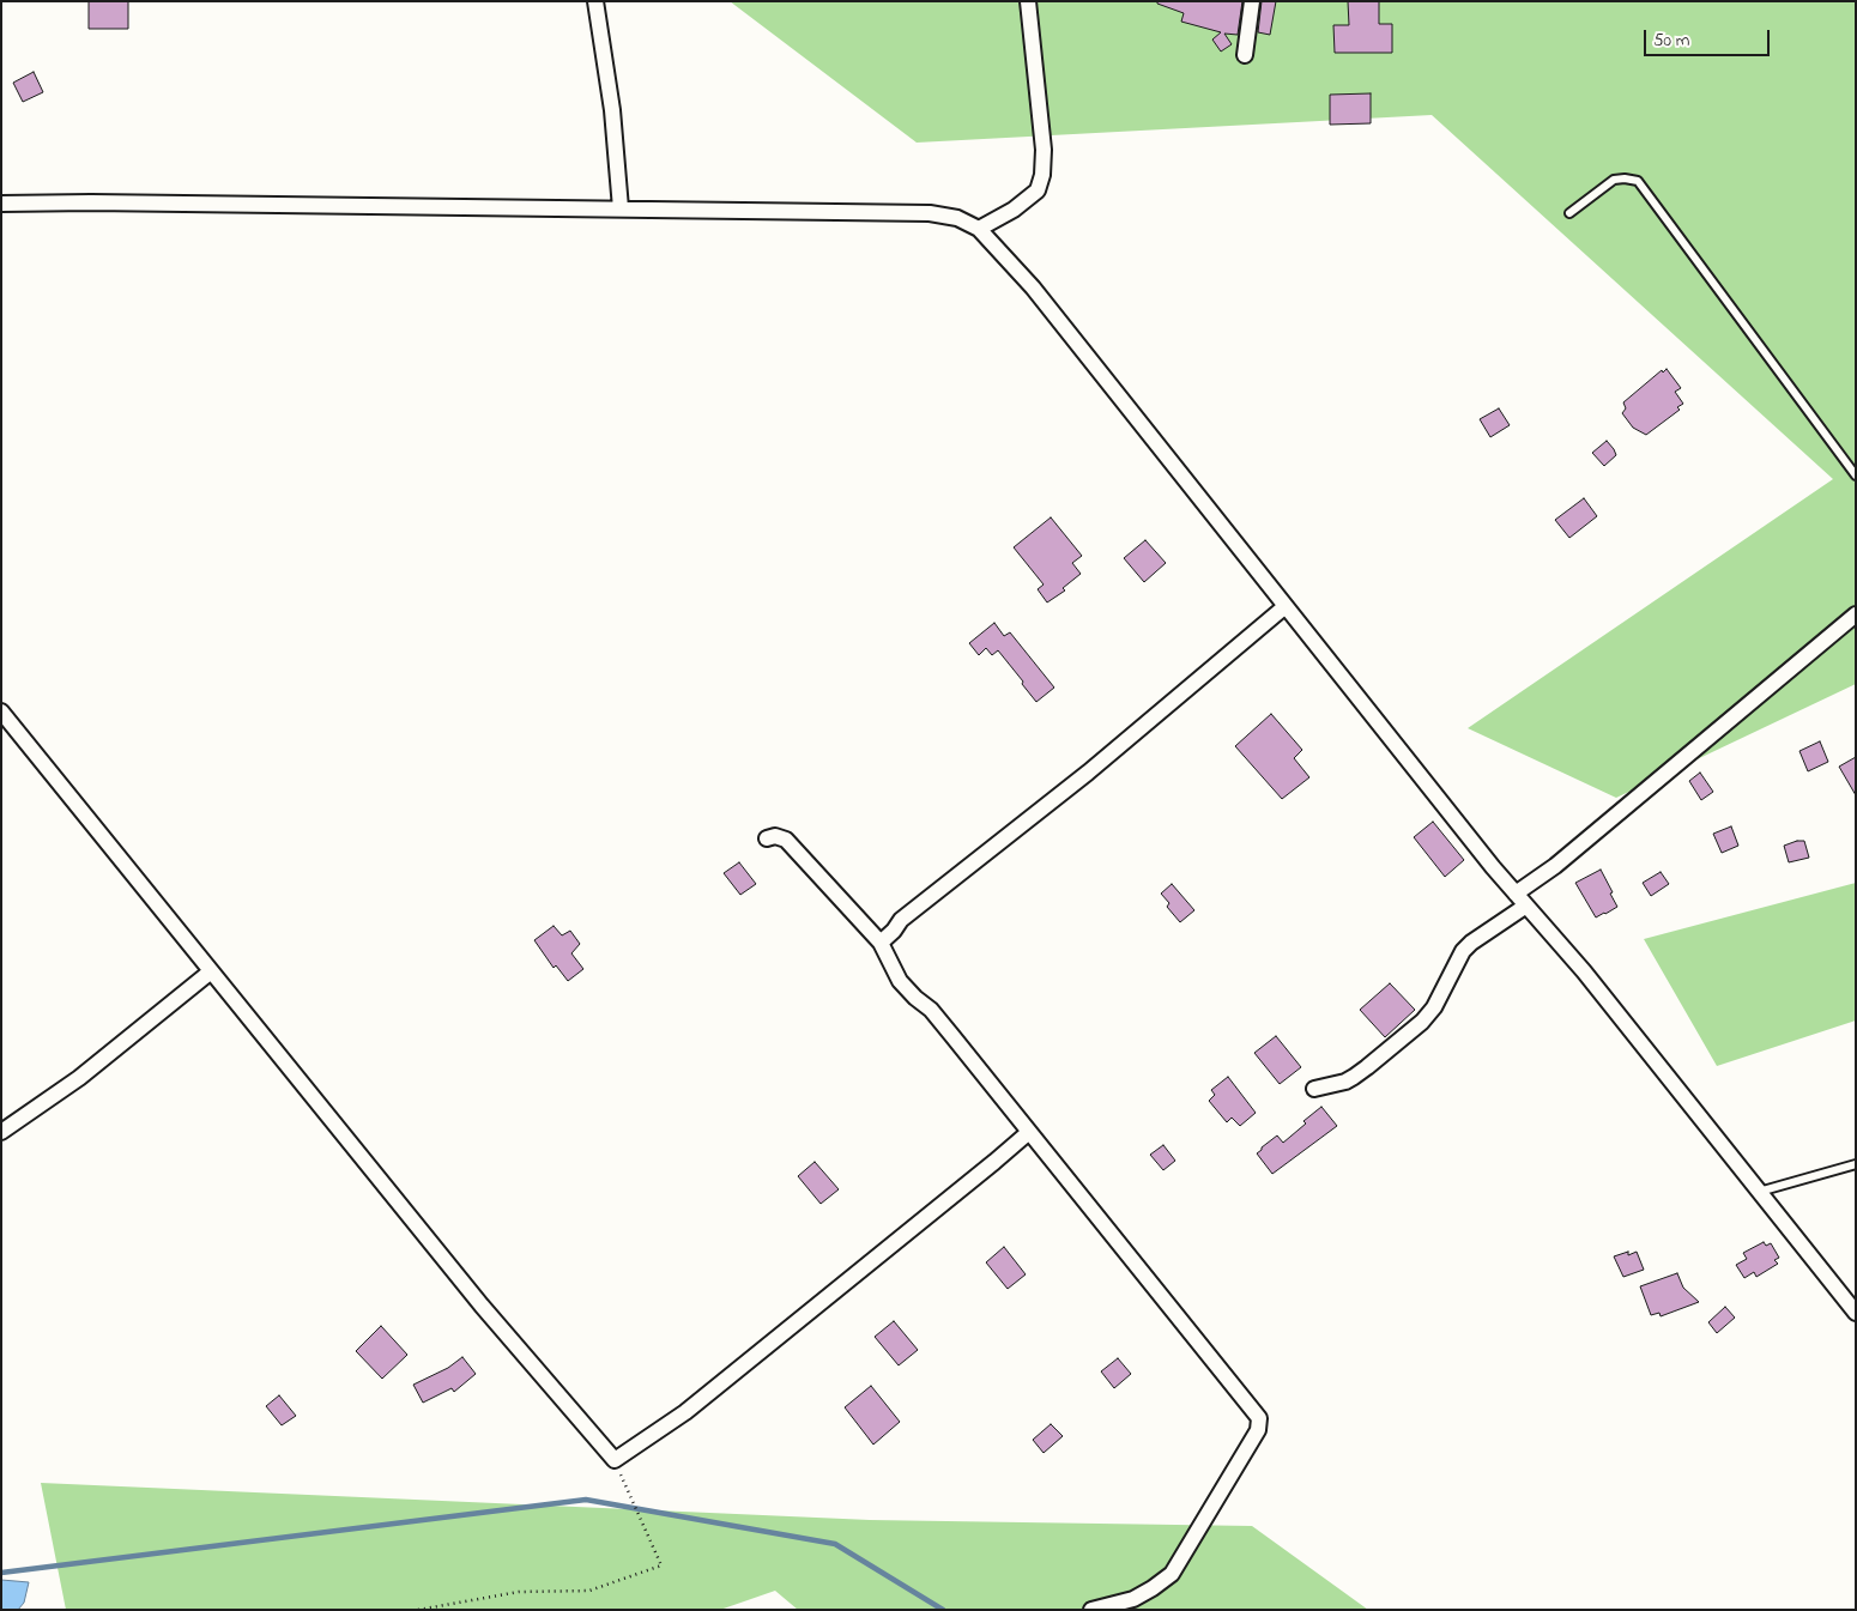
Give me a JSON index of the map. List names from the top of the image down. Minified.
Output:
{"scale_bar":"50 m"}
